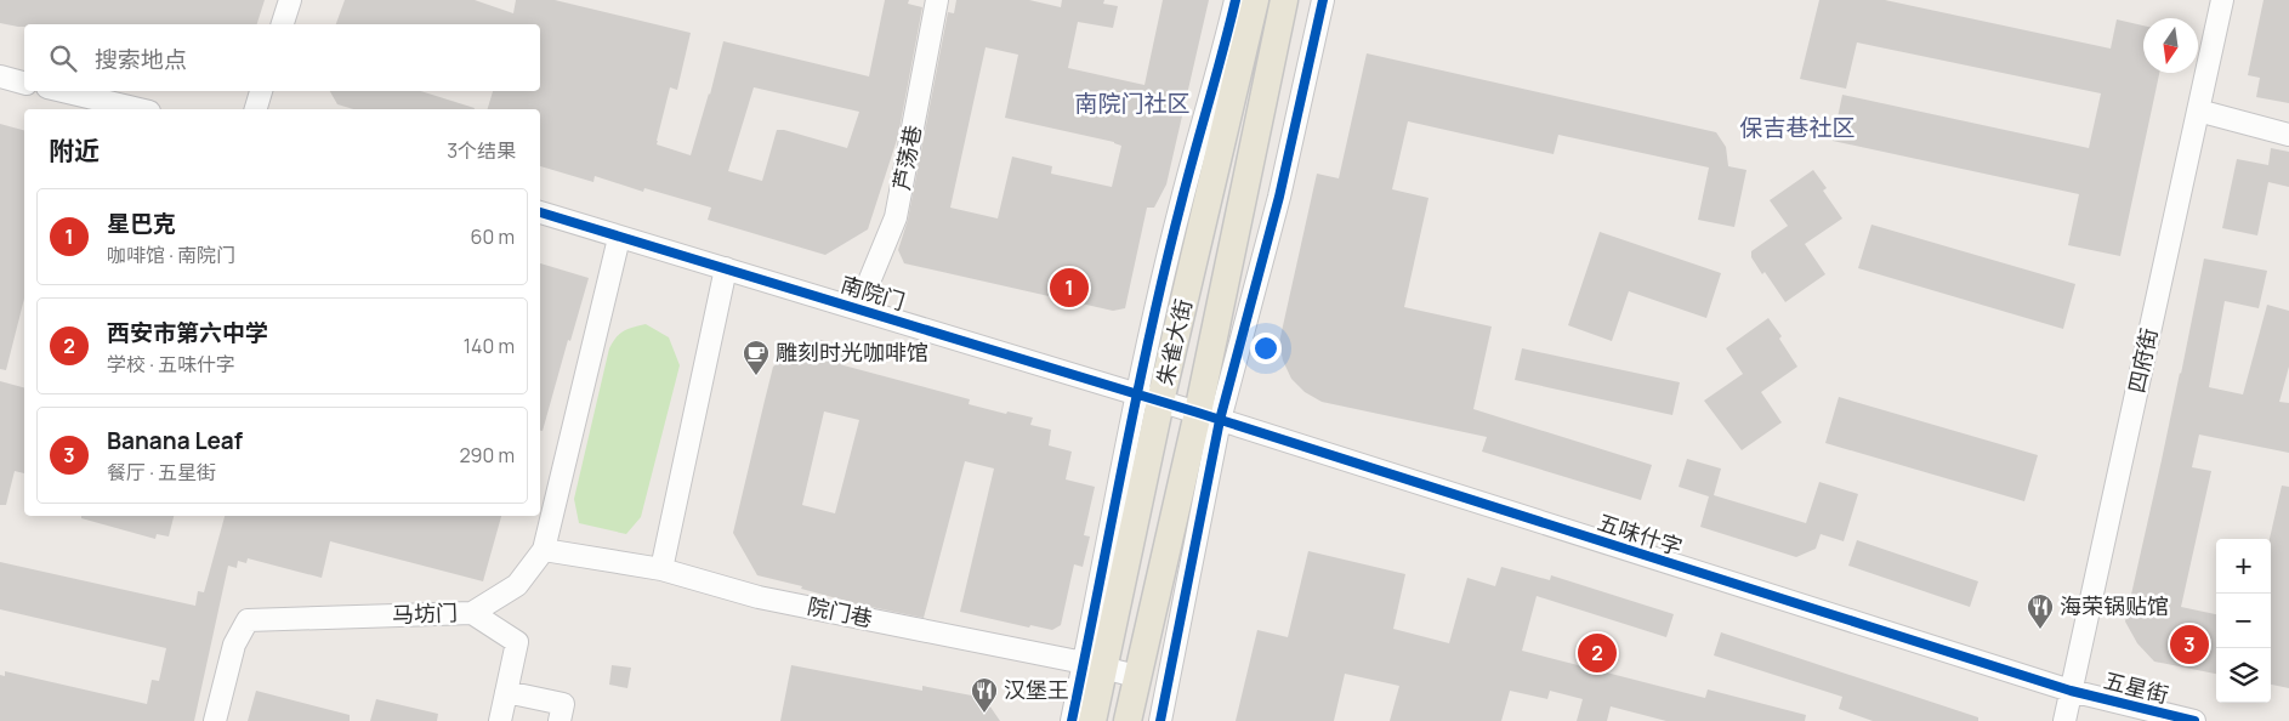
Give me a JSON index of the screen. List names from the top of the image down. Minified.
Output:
{"streets":{"main road":["朱雀大街"],"street":["芦荡巷","南院门","四府街","五味什字","院门巷","马坊门","五星街"]},"crossings":[["芦荡巷","南院门"],["南院门","朱雀大街"],["南院门","五味什字"],["南院门","马坊门"],["朱雀大街","五味什字"],["朱雀大街","院门巷"],["四府街","五味什字"],["四府街","五星街"],["五味什字","五星街"],["院门巷","马坊门"]],"districts":["南院门社区","保吉巷社区"],"places":{"cafe":["雕刻时光咖啡馆"],"restaurant":["海荣锅贴馆","汉堡王"]},"north":"bottom","page":{"search":"搜索地点","heading":["附近","3个结果"],"list":[{"mark":"1","name":"星巴克","note":"咖啡馆 · 南院门","value":"60 m"},{"mark":"2","name":"西安市第六中学","note":"学校 · 五味什字","value":"140 m"},{"mark":"3","name":"Banana Leaf","note":"餐厅 · 五星街","value":"290 m"}],"pins":["1","3","2"],"map_buttons":["+","−"]}}
